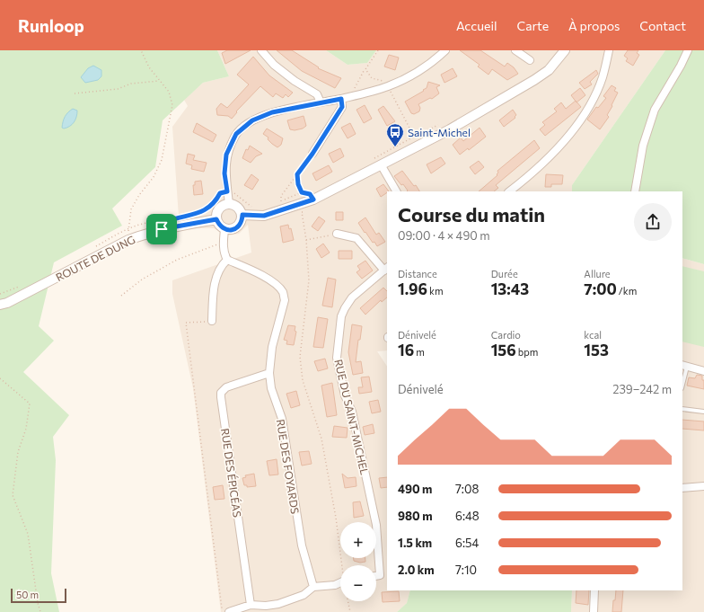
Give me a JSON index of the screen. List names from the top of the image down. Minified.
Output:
{"streets":{"street":["ROUTE DE DUNG","RUE DU SAINT-MICHEL","RUE DES FOYARDS","RUE DES ÉPICÉAS"]},"crossings":[["RUE DES FOYARDS","RUE DES ÉPICÉAS"]],"places":{"bus stop":["Saint-Michel"]},"scale_bar":"50 m","page":{"header":"Runloop","nav":["Accueil","Carte","À propos","Contact"],"heading":["Course du matin","09:00 · 4 × 490 m"],"stats":[["Distance","1.96 km"],["Durée","13:43"],["Allure","7:00 /km"],["Dénivelé","16 m"],["Cardio","156 bpm"],["kcal","153"]],"chart":["Dénivelé","239–242 m"],"list":[{"name":"490 m","note":"7:08"},{"name":"980 m","note":"6:48"},{"name":"1.5 km","note":"6:54"},{"name":"2.0 km","note":"7:10"}],"map_buttons":["+","−"],"scale":"50 m"}}
